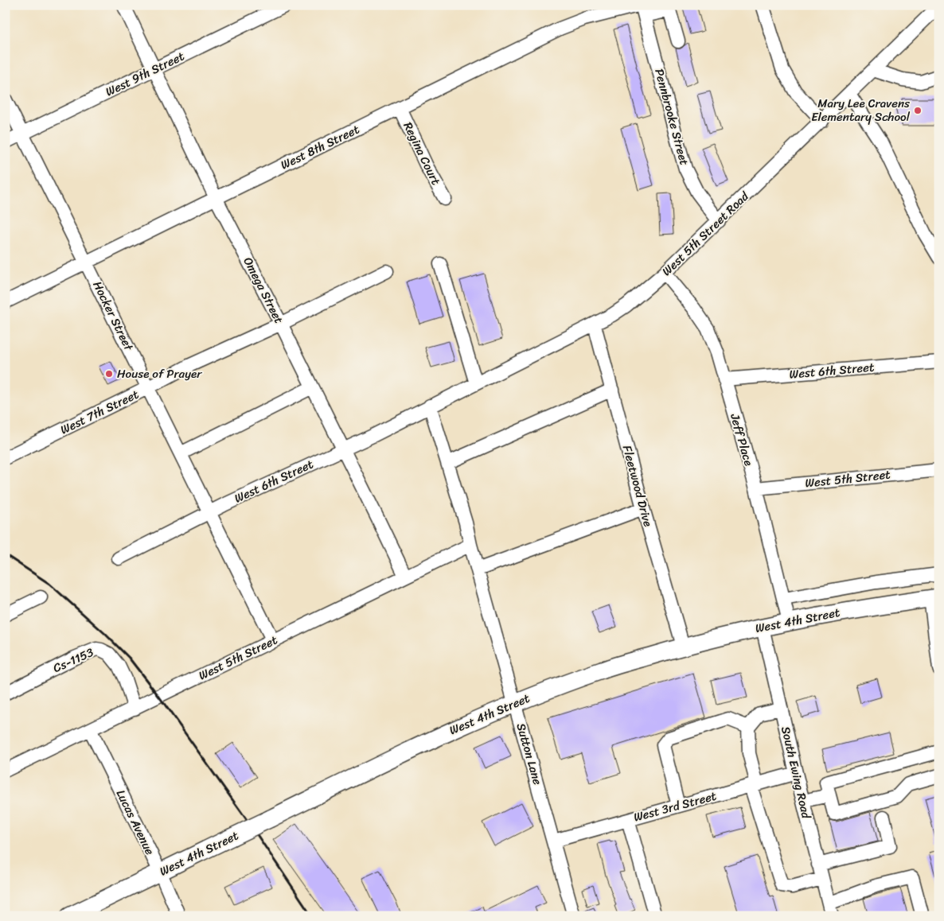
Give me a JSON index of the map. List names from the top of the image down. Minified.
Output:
{"streets":{"main road":["West 4th Street"],"street":["West 9th Street","Pennbrooke Street","West 8th Street","Regina Court","West 5th Street Road","Omega Street","Hocker Street","West 6th Street","West 7th Street","Jeff Place","West 5th Street","Fleetwood Drive","Cs-1153","Sutton Lane","South Ewing Road","West 3rd Street","Lucas Avenue"]},"crossings":[["West 9th Street","Omega Street"],["West 9th Street","Hocker Street"],["Pennbrooke Street","West 8th Street"],["Pennbrooke Street","West 5th Street Road"],["West 8th Street","Regina Court"],["West 8th Street","Omega Street"],["West 8th Street","Hocker Street"],["West 5th Street Road","West 6th Street"],["West 5th Street Road","Jeff Place"],["West 5th Street Road","Fleetwood Drive"],["Omega Street","West 6th Street"],["Omega Street","West 7th Street"],["Omega Street","West 5th Street"],["Hocker Street","West 6th Street"],["Hocker Street","West 7th Street"],["Hocker Street","West 5th Street"],["West 6th Street","Jeff Place"],["Jeff Place","West 5th Street"],["Jeff Place","West 4th Street"],["West 5th Street","Cs-1153"],["West 5th Street","Sutton Lane"],["West 5th Street","Lucas Avenue"],["Fleetwood Drive","West 4th Street"],["West 4th Street","Sutton Lane"],["West 4th Street","South Ewing Road"],["West 4th Street","Lucas Avenue"],["Sutton Lane","West 3rd Street"],["South Ewing Road","West 3rd Street"]],"places":["Mary Lee Cravens Elementary School","House of Prayer"]}
